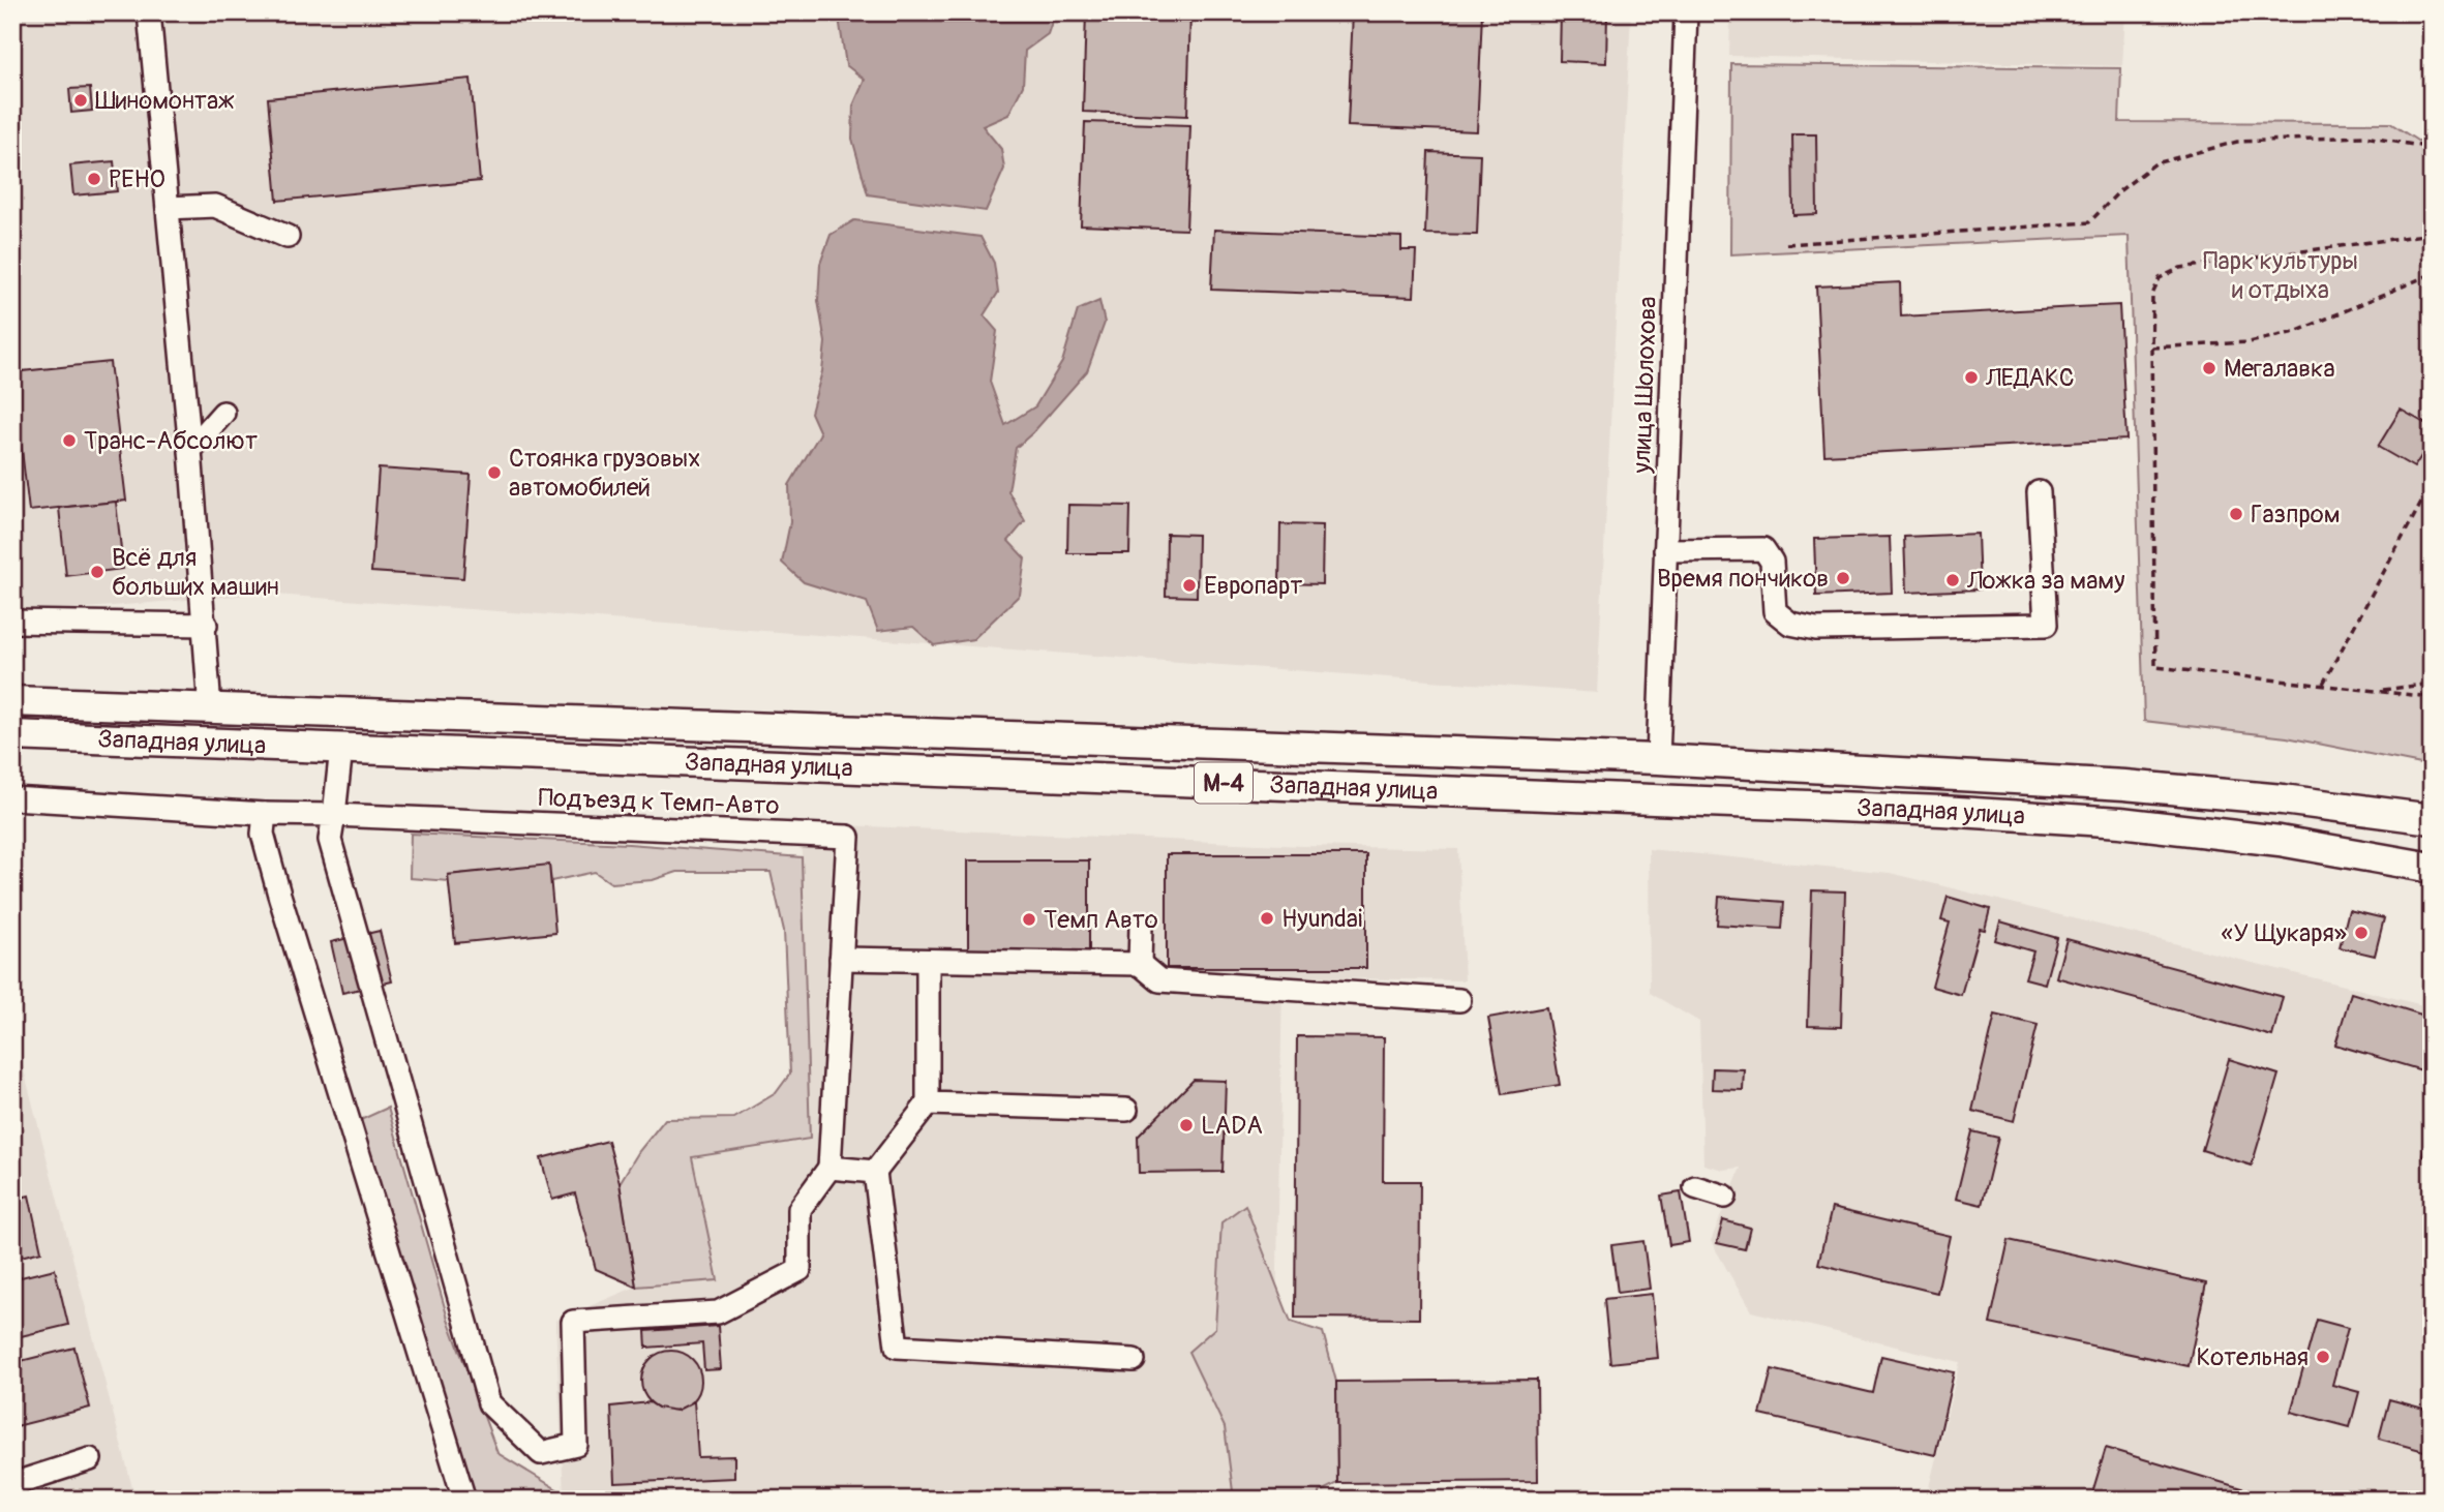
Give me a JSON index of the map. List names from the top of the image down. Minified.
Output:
{"streets":{"main road":["Западная улица","М-4"],"street":["улица Шолохова","Подъезд к Темп-Авто"]},"crossings":[["улица Шолохова","Западная улица"]],"parks":["Парк культуры и отдыха"],"places":["Шиномонтаж","РЕНО","Мегалавка","ЛЕДАКС","Транс-Абсолют","Стоянка грузовых автомобилей","Газпром","Всё для больших машин","Время пончиков","Ложка за маму","Европарт","Hyundai","Темп Авто","«У Щукаря»","LADA","Котельная"]}
